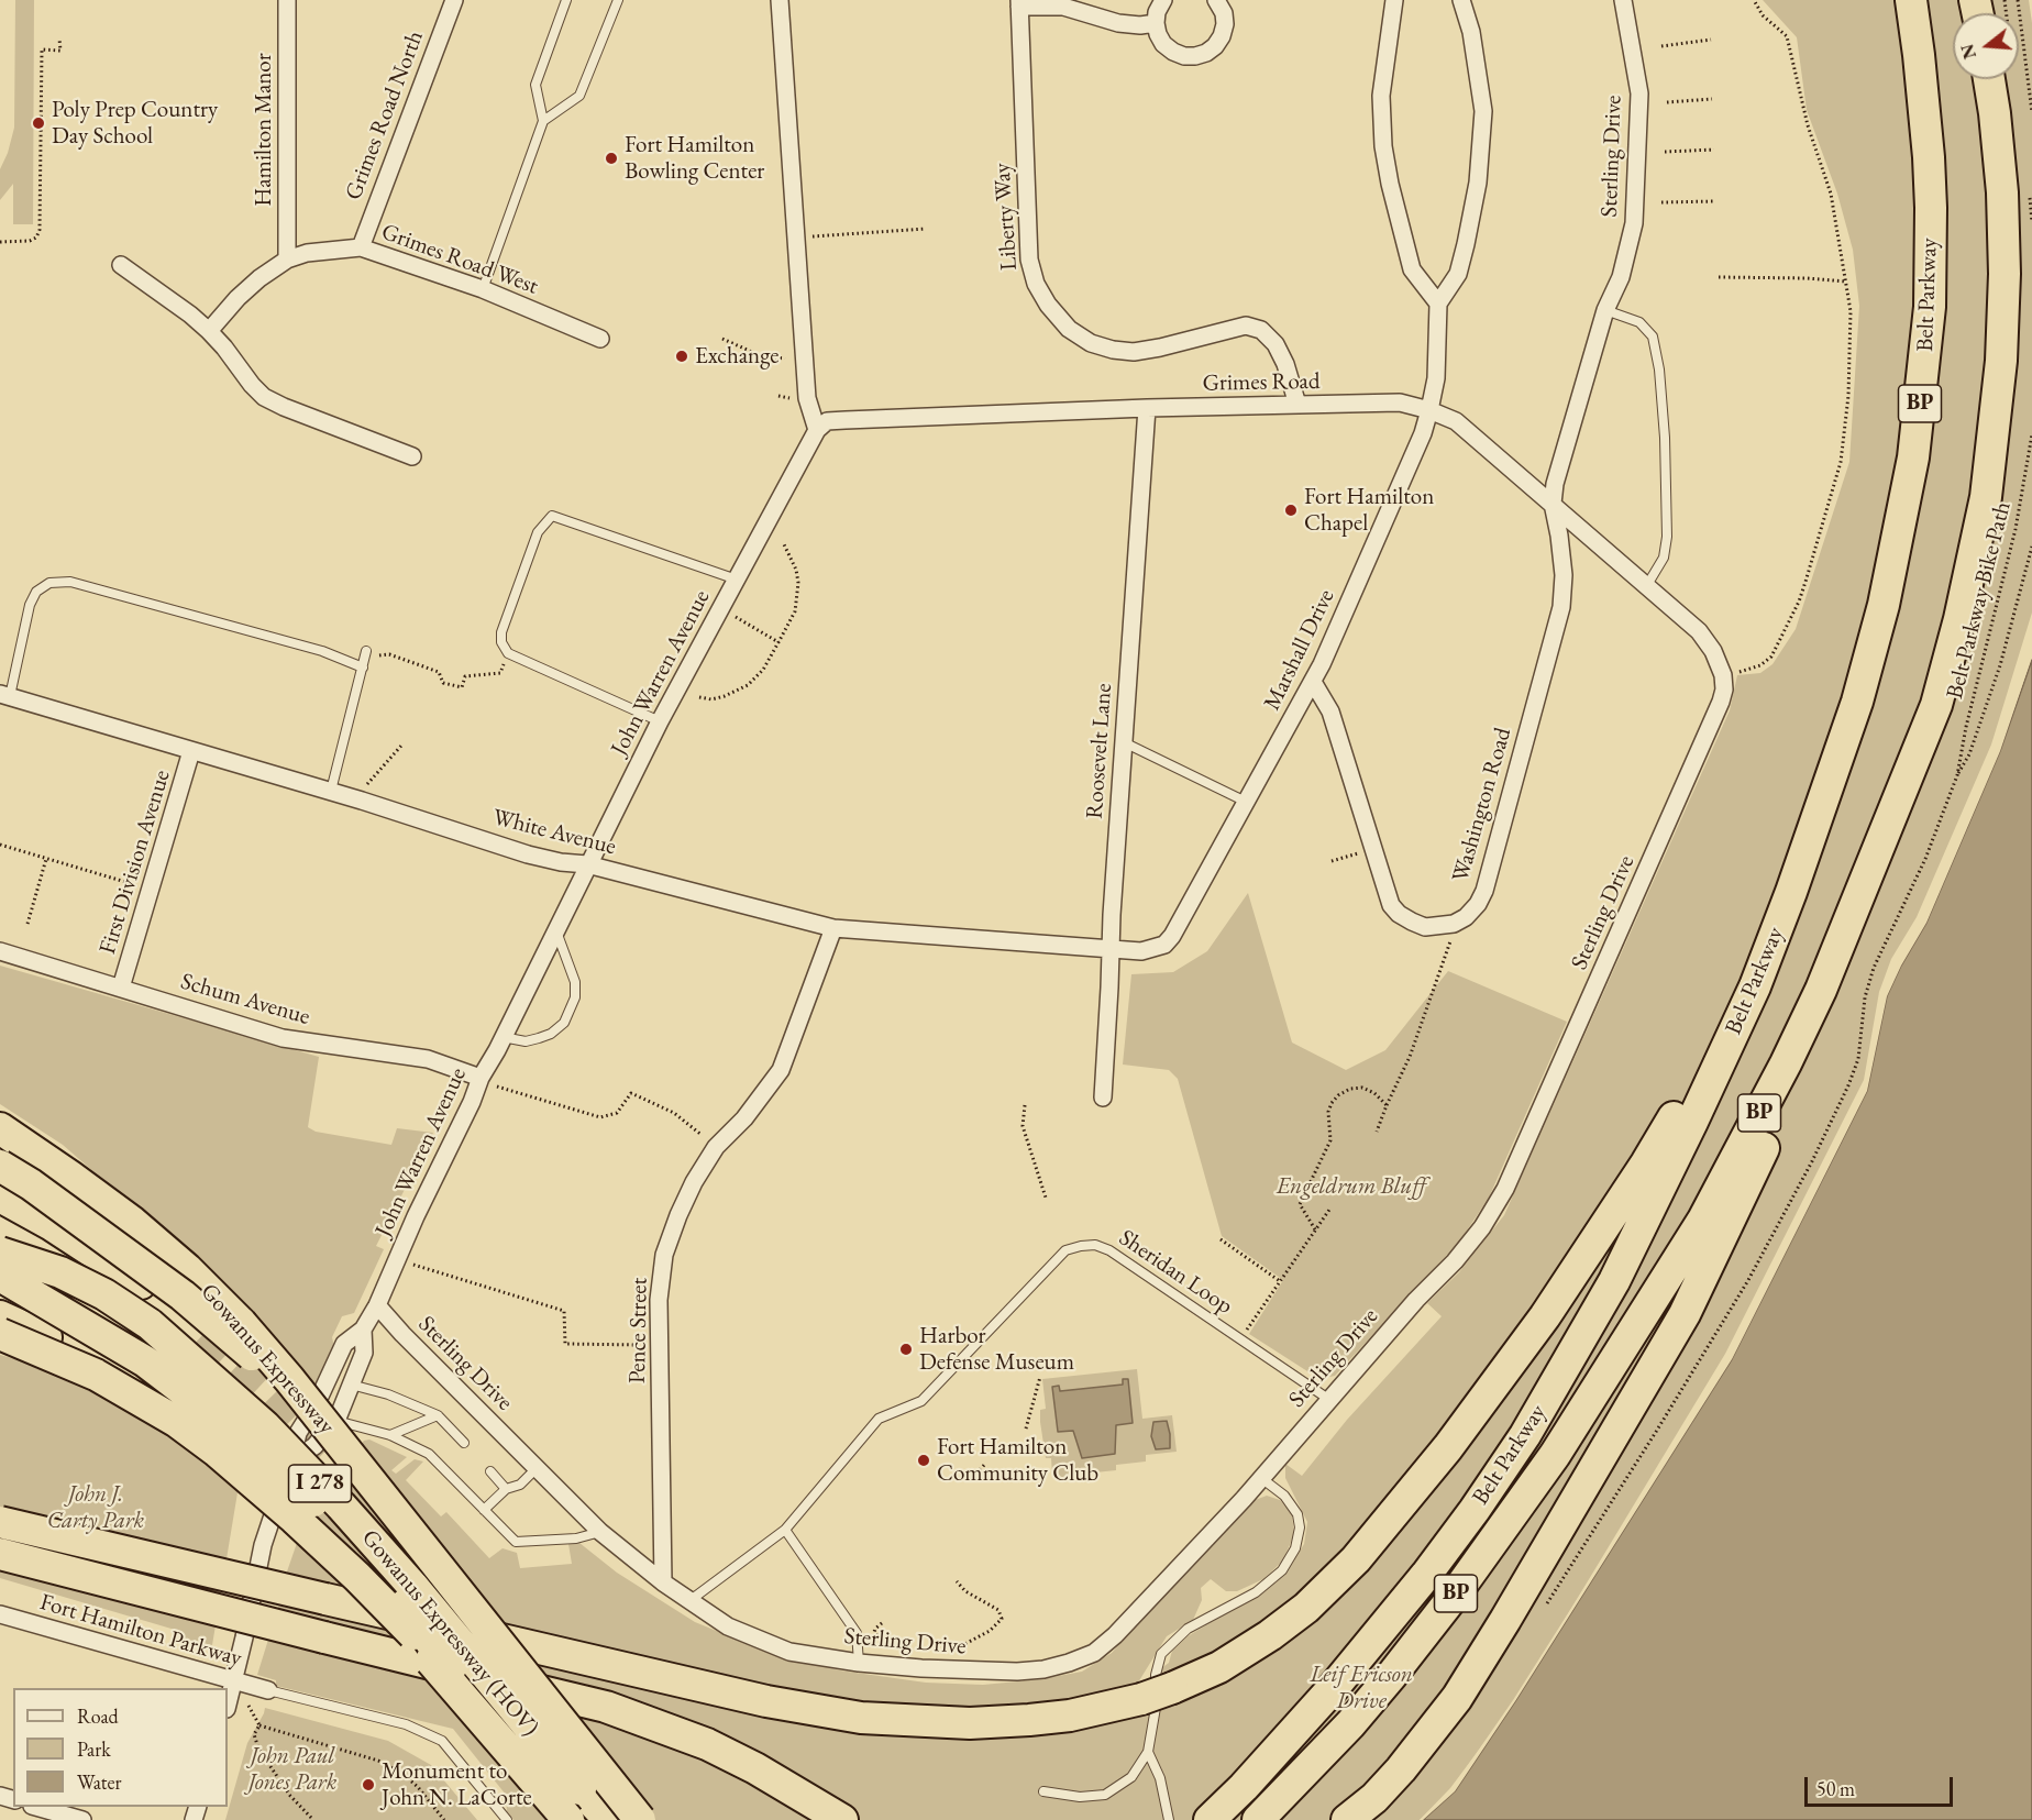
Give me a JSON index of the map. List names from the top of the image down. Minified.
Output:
{"streets":{"highway":["Belt Parkway","BP","Gowanus Expressway","I 278","Gowanus Expressway (HOV)"],"street":["Grimes Road North","Hamilton Manor","Sterling Drive","Liberty Way","Grimes Road West","Grimes Road","Marshall Drive","John Warren Avenue","Roosevelt Lane","Washington Road","White Avenue","First Division Avenue","Schum Avenue","Pence Street","Fort Hamilton Parkway"],"lane":["Sheridan Loop"],"path":["Belt Parkway Bike Path"]},"crossings":[["Grimes Road North","Grimes Road West"],["Hamilton Manor","Grimes Road West"],["Sterling Drive","Grimes Road"],["Sterling Drive","John Warren Avenue"],["Sterling Drive","Washington Road"],["Sterling Drive","Sheridan Loop"],["Sterling Drive","Pence Street"],["Liberty Way","Grimes Road"],["Grimes Road","Marshall Drive"],["Grimes Road","John Warren Avenue"],["Grimes Road","Roosevelt Lane"],["Grimes Road","Washington Road"],["Marshall Drive","Roosevelt Lane"],["Marshall Drive","Washington Road"],["Marshall Drive","White Avenue"],["John Warren Avenue","White Avenue"],["John Warren Avenue","Schum Avenue"],["John Warren Avenue","Gowanus Expressway"],["John Warren Avenue","Fort Hamilton Parkway"],["Roosevelt Lane","White Avenue"],["White Avenue","First Division Avenue"],["White Avenue","Pence Street"],["First Division Avenue","Schum Avenue"]],"parks":["Engeldrum Bluff","John J. Carty Park","Leif Ericson Drive","John Paul Jones Park"],"places":["Poly Prep Country Day School","Fort Hamilton Bowling Center","Exchange","Fort Hamilton Chapel","Harbor Defense Museum","Fort Hamilton Community Club","Monument to John N. LaCorte"],"legend":["Road","Park","Water"],"scale_bar":"50 m","north":"left"}
